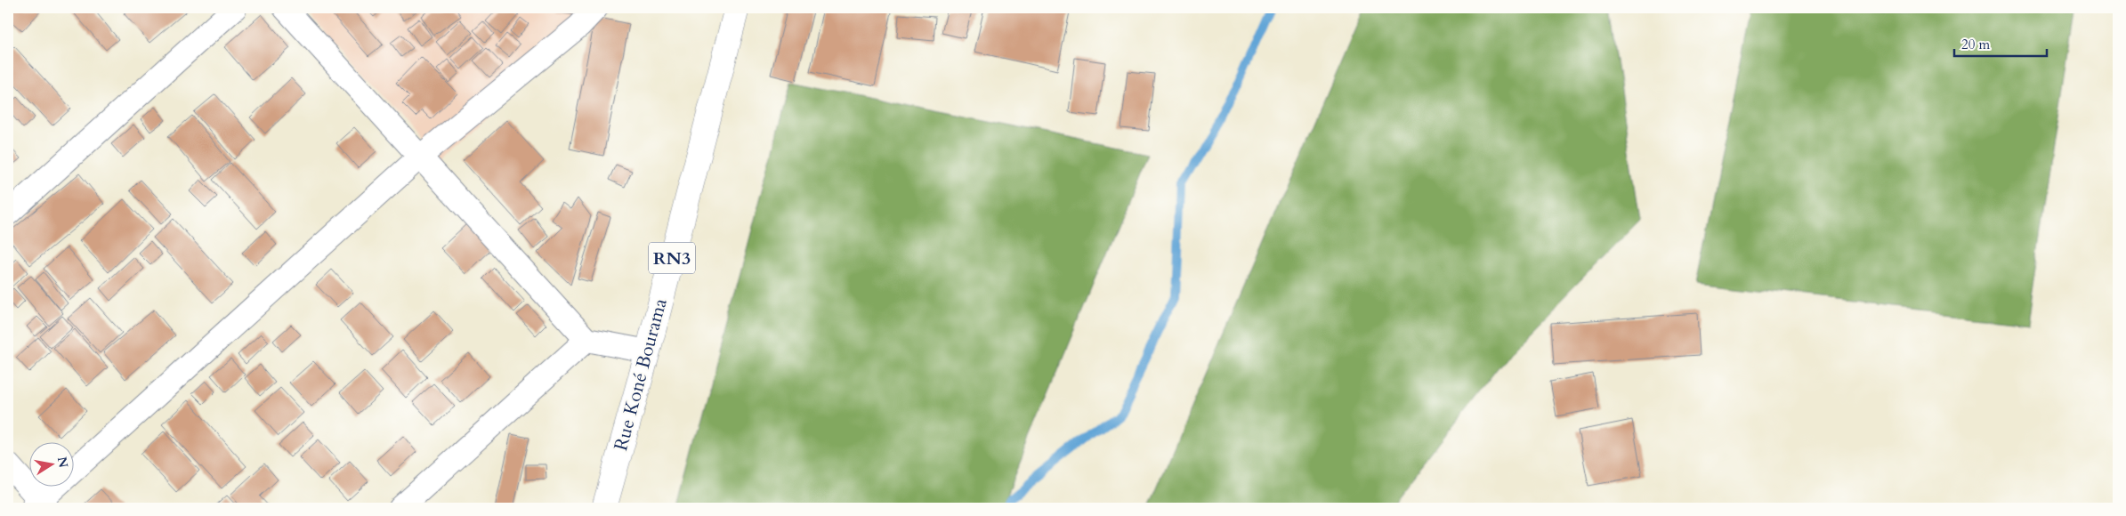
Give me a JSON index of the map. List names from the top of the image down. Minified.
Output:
{"streets":{"highway":["RN3","Rue Koné Bourama"]},"scale_bar":"20 m","north":"right"}
